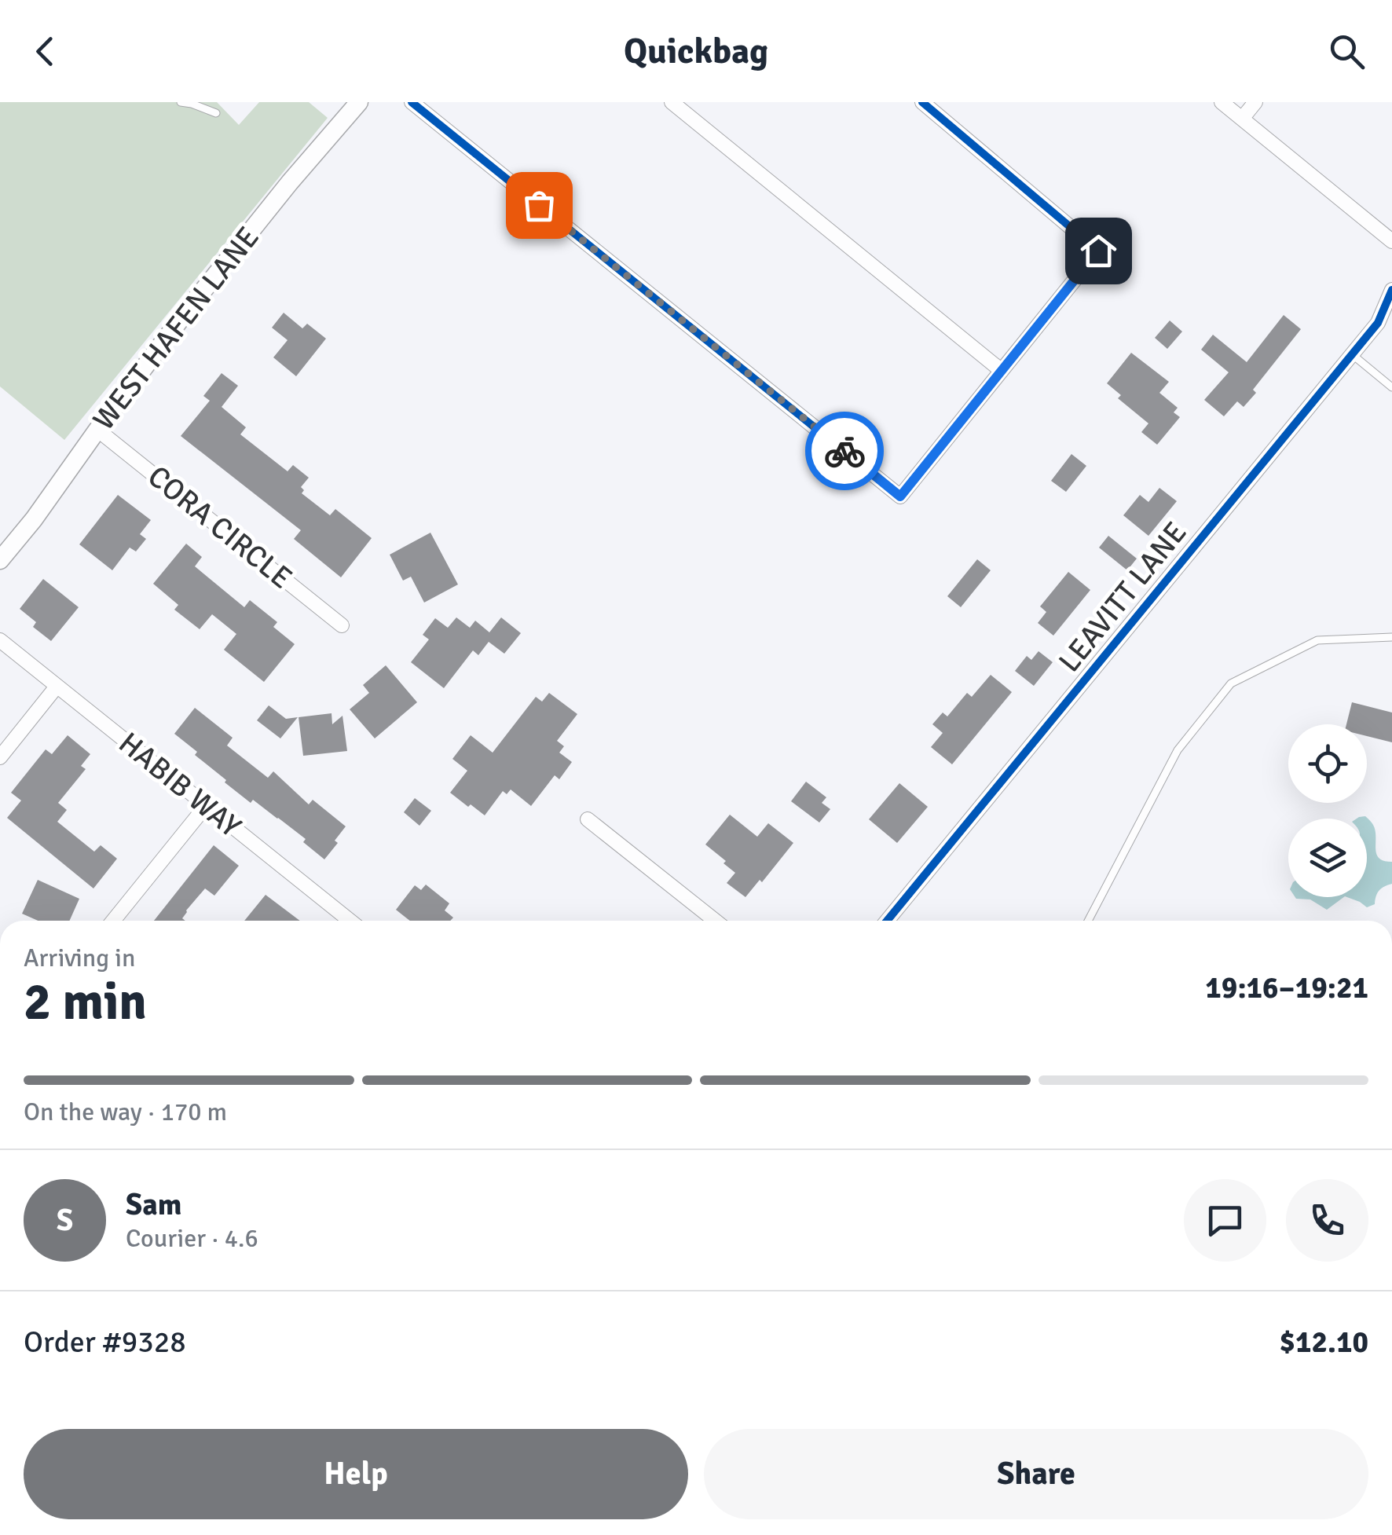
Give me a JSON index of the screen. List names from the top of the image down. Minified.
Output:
{"streets":{"main road":["WEST HAFEN LANE"],"street":["CORA CIRCLE","LEAVITT LANE","HABIB WAY"]},"crossings":[["WEST HAFEN LANE","CORA CIRCLE"]],"page":{"header":"Quickbag","heading":["2 min","Arriving in","19:16–19:21"],"panel":["Sam","Courier · 4.6","Order #9328","$12.10"],"bar":"On the way · 170 m","round":"S","buttons":["Help","Share"]}}
